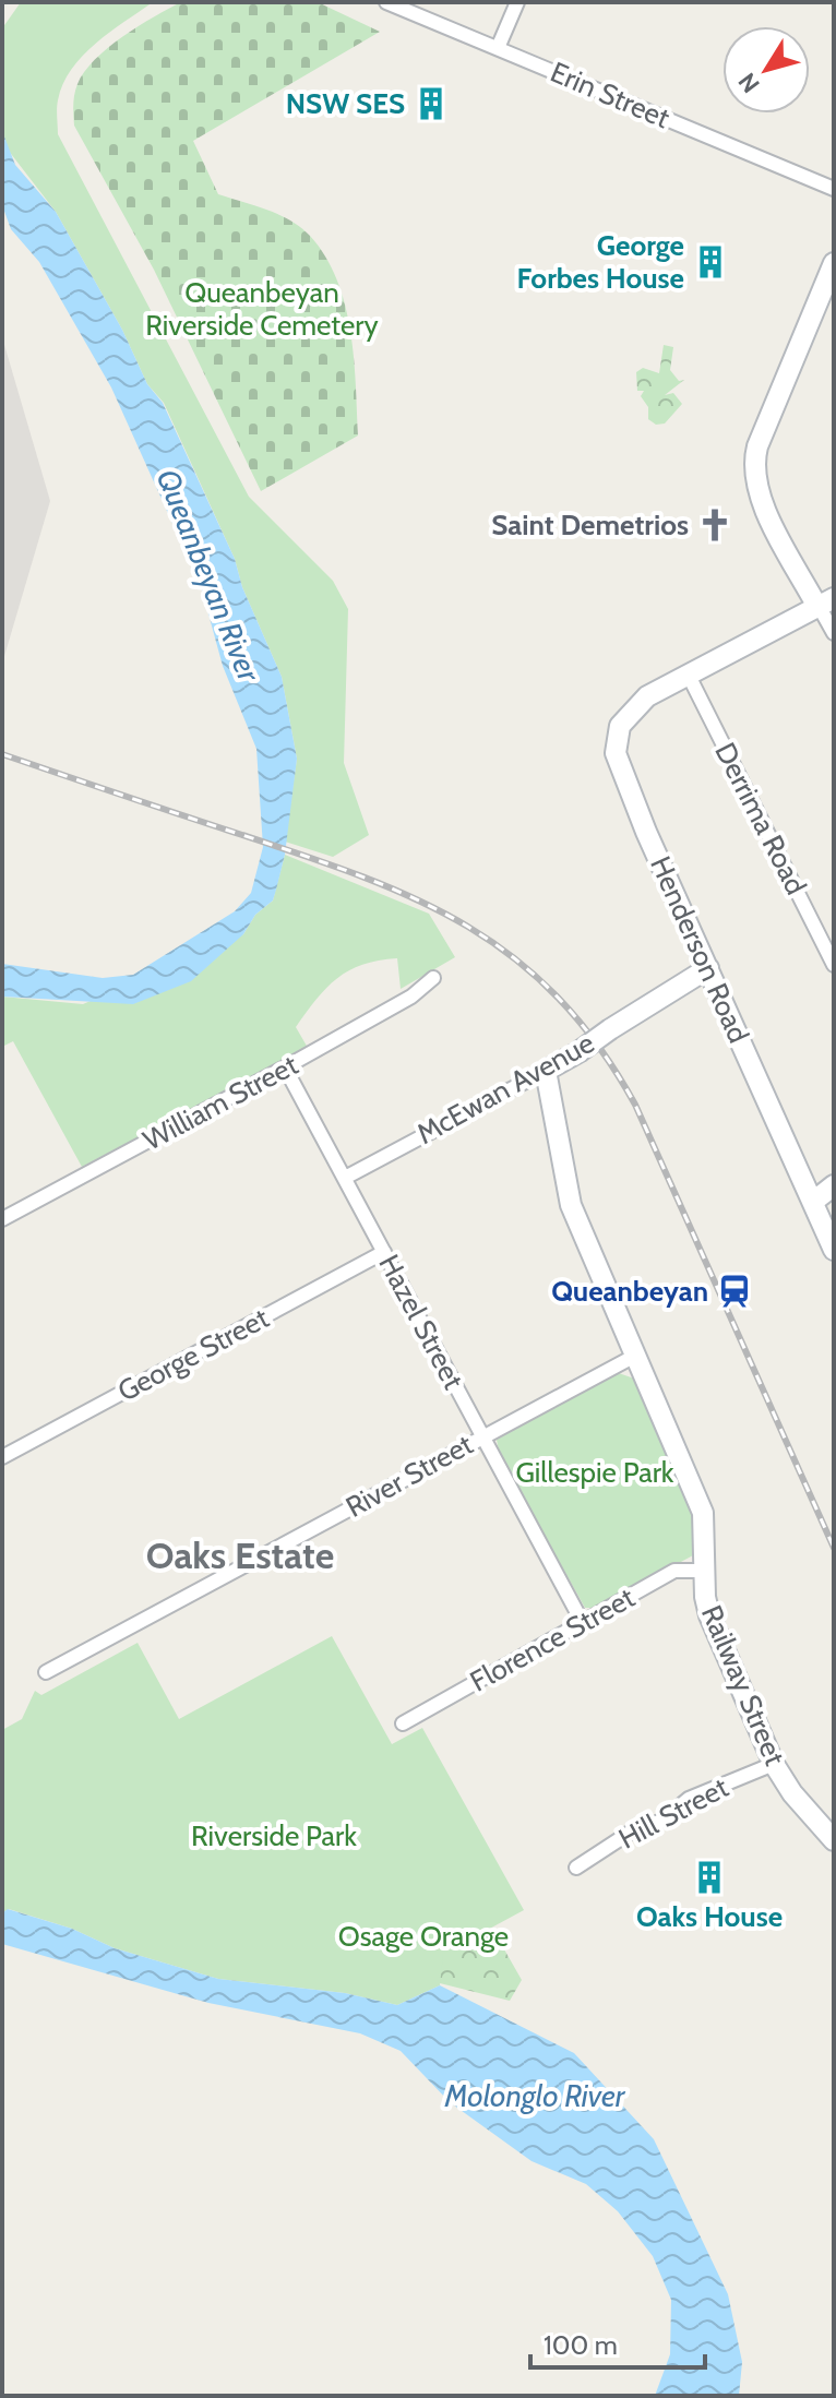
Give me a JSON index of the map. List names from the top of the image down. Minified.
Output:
{"streets":{"street":["Erin Street","Derrima Road","Henderson Road","McEwan Avenue","William Street","Hazel Street","George Street","River Street","Florence Street","Railway Street","Hill Street"]},"crossings":[["Derrima Road","Henderson Road"],["Henderson Road","McEwan Avenue"],["McEwan Avenue","Hazel Street"],["McEwan Avenue","Railway Street"],["William Street","Hazel Street"],["Hazel Street","George Street"],["Hazel Street","River Street"],["Hazel Street","Florence Street"],["River Street","Railway Street"],["Florence Street","Railway Street"],["Railway Street","Hill Street"]],"districts":["Oaks Estate"],"water":["Queanbeyan River","Molonglo River"],"parks":["Queanbeyan Riverside Cemetery","Gillespie Park","Riverside Park","Osage Orange"],"places":{"building":["NSW SES","George Forbes House","Oaks House"],"church":["Saint Demetrios"],"station":["Queanbeyan"]},"scale_bar":"100 m","north":"bottom left"}
